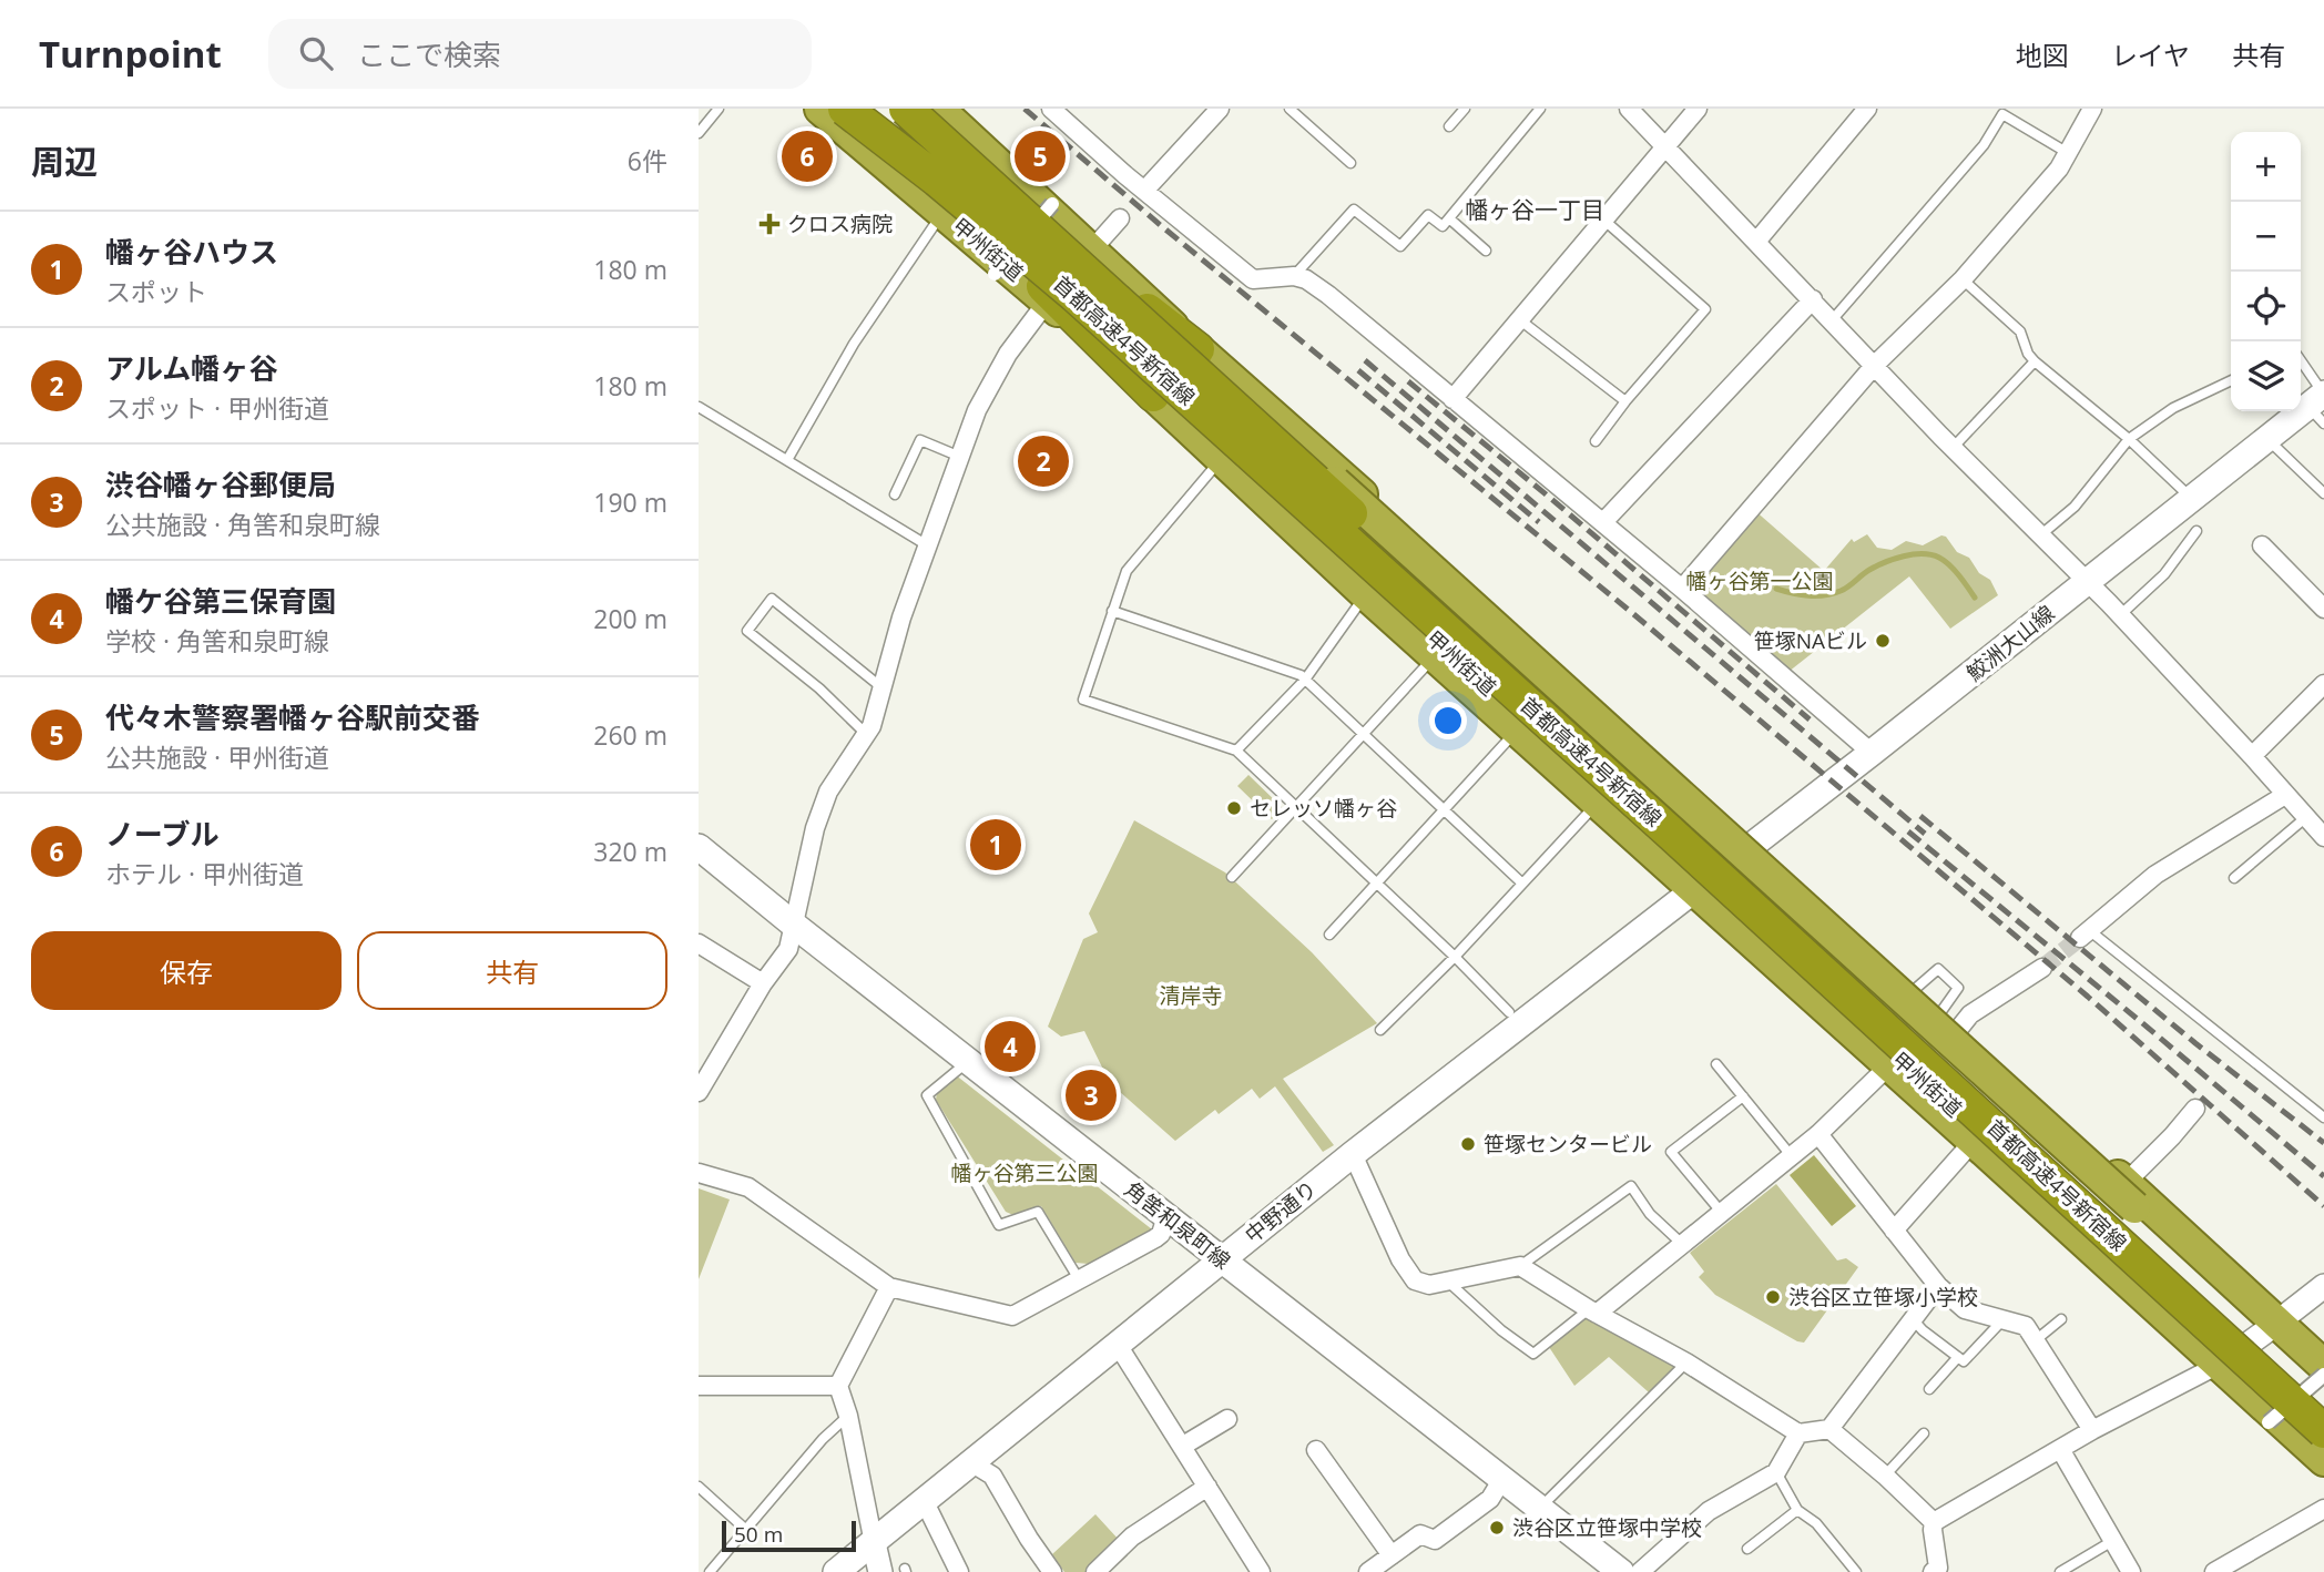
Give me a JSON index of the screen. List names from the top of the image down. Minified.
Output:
{"streets":{"highway":["甲州街道","首都高速4号新宿線"],"main road":["鮫洲大山線","中野通り","角筈和泉町線"]},"crossings":[["鮫洲大山線","中野通り"],["中野通り","角筈和泉町線"]],"districts":["幡ヶ谷一丁目"],"parks":["幡ヶ谷第一公園","清岸寺","幡ヶ谷第三公園"],"places":{"health":["クロス病院"],"other":["笹塚NAビル","セレッソ幡ヶ谷","笹塚センタービル","渋谷区立笹塚小学校","渋谷区立笹塚中学校"]},"scale_bar":"50 m","page":{"header":"Turnpoint","search":"ここで検索","nav":["地図","レイヤ","共有"],"heading":["周辺","6件"],"pins":["5","6","2","1","4","3"],"map_buttons":["+","−"],"list":[{"mark":"1","name":"幡ヶ谷ハウス","note":"スポット","value":"180 m"},{"mark":"2","name":"アルム幡ヶ谷","note":"スポット · 甲州街道","value":"180 m"},{"mark":"3","name":"渋谷幡ヶ谷郵便局","note":"公共施設 · 角筈和泉町線","value":"190 m"},{"mark":"4","name":"幡ケ谷第三保育園","note":"学校 · 角筈和泉町線","value":"200 m"},{"mark":"5","name":"代々木警察署幡ヶ谷駅前交番","note":"公共施設 · 甲州街道","value":"260 m"},{"mark":"6","name":"ノーブル","note":"ホテル · 甲州街道","value":"320 m"}],"buttons":["保存","共有"],"scale":"50 m"}}
